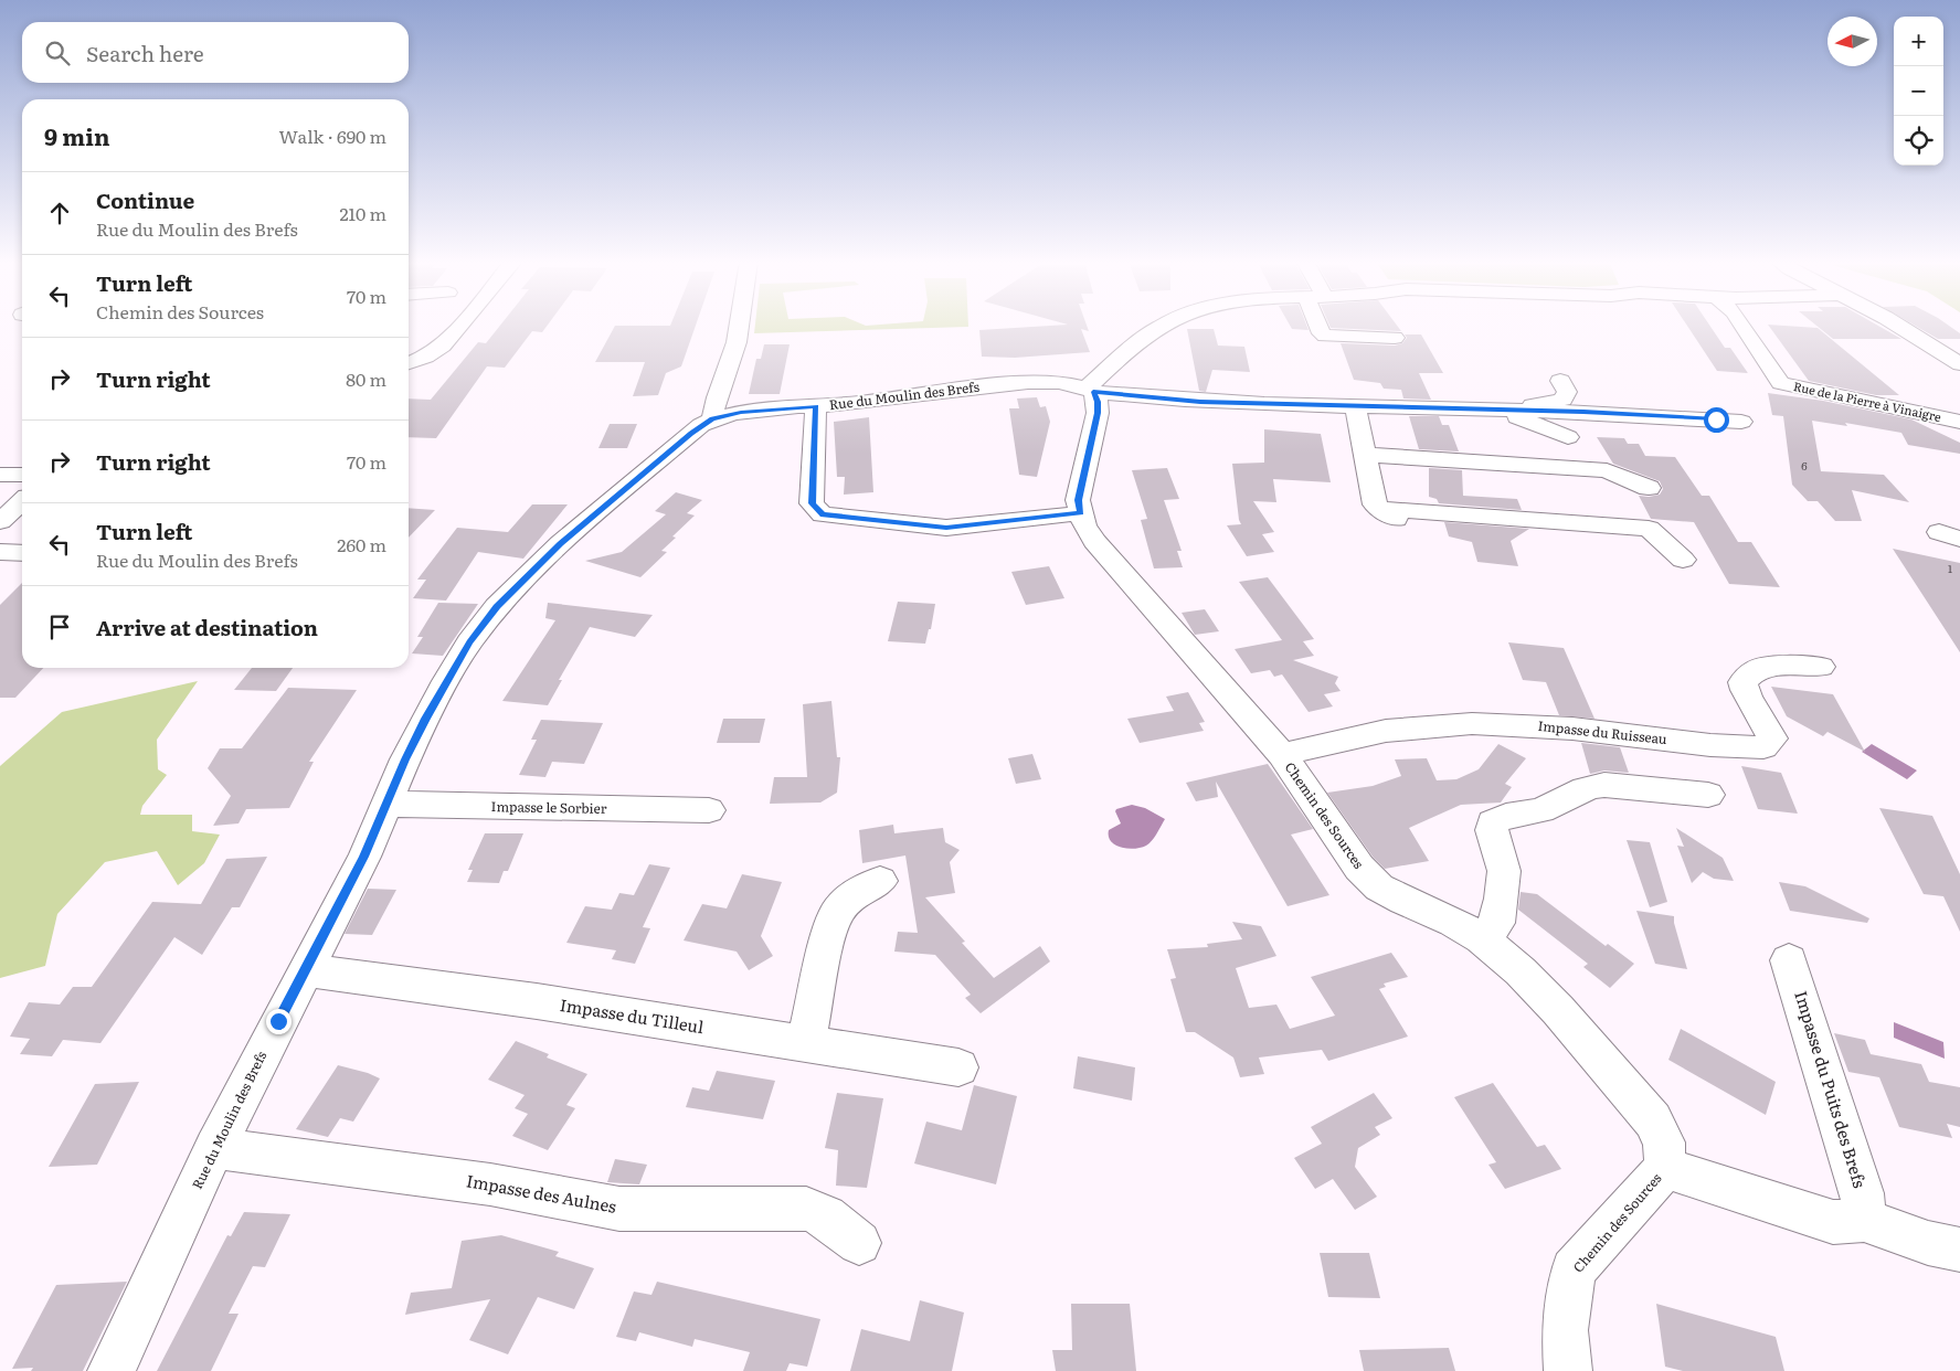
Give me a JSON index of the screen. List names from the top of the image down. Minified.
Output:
{"streets":{"street":["Rue du Moulin des Brefs","Rue de la Pierre à Vinaigre","Impasse du Ruisseau","Impasse le Sorbier","Chemin des Sources","Impasse du Tilleul","Impasse du Puits des Brefs","Impasse des Aulnes"]},"crossings":[["Rue du Moulin des Brefs","Impasse le Sorbier"],["Rue du Moulin des Brefs","Impasse du Tilleul"],["Rue du Moulin des Brefs","Impasse des Aulnes"],["Impasse du Ruisseau","Chemin des Sources"]],"house_numbers":["6","1"],"north":"left","page":{"map_buttons":["+","−"],"search":"Search here","heading":["9 min","Walk · 690 m"],"list":[["Continue","Rue du Moulin des Brefs","210 m"],["Turn left","Chemin des Sources","70 m"],["Turn right","80 m"],["Turn right","70 m"],["Turn left","Rue du Moulin des Brefs","260 m"],"Arrive at destination"]}}
